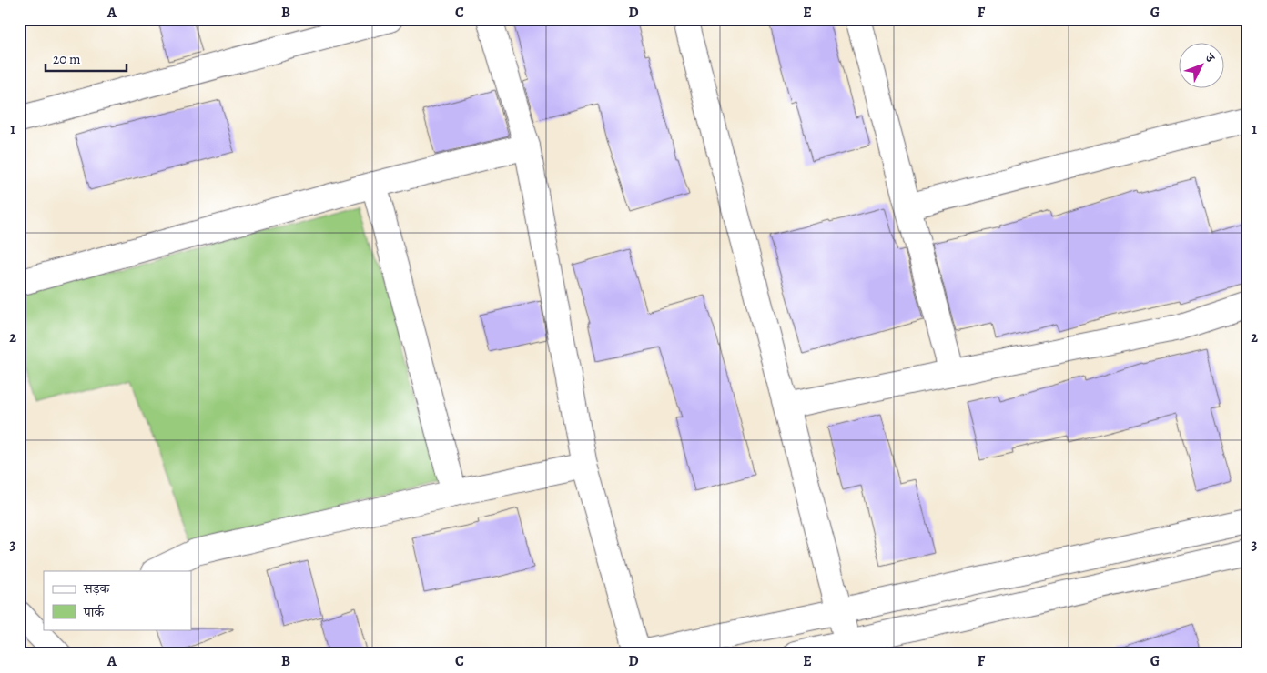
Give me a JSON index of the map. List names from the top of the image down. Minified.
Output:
{"legend":["सड़क","पार्क"],"scale_bar":"20 m","north":"top right","grid":{"columns":["A","B","C","D","E","F","G"],"rows":["1","2","3"]}}
